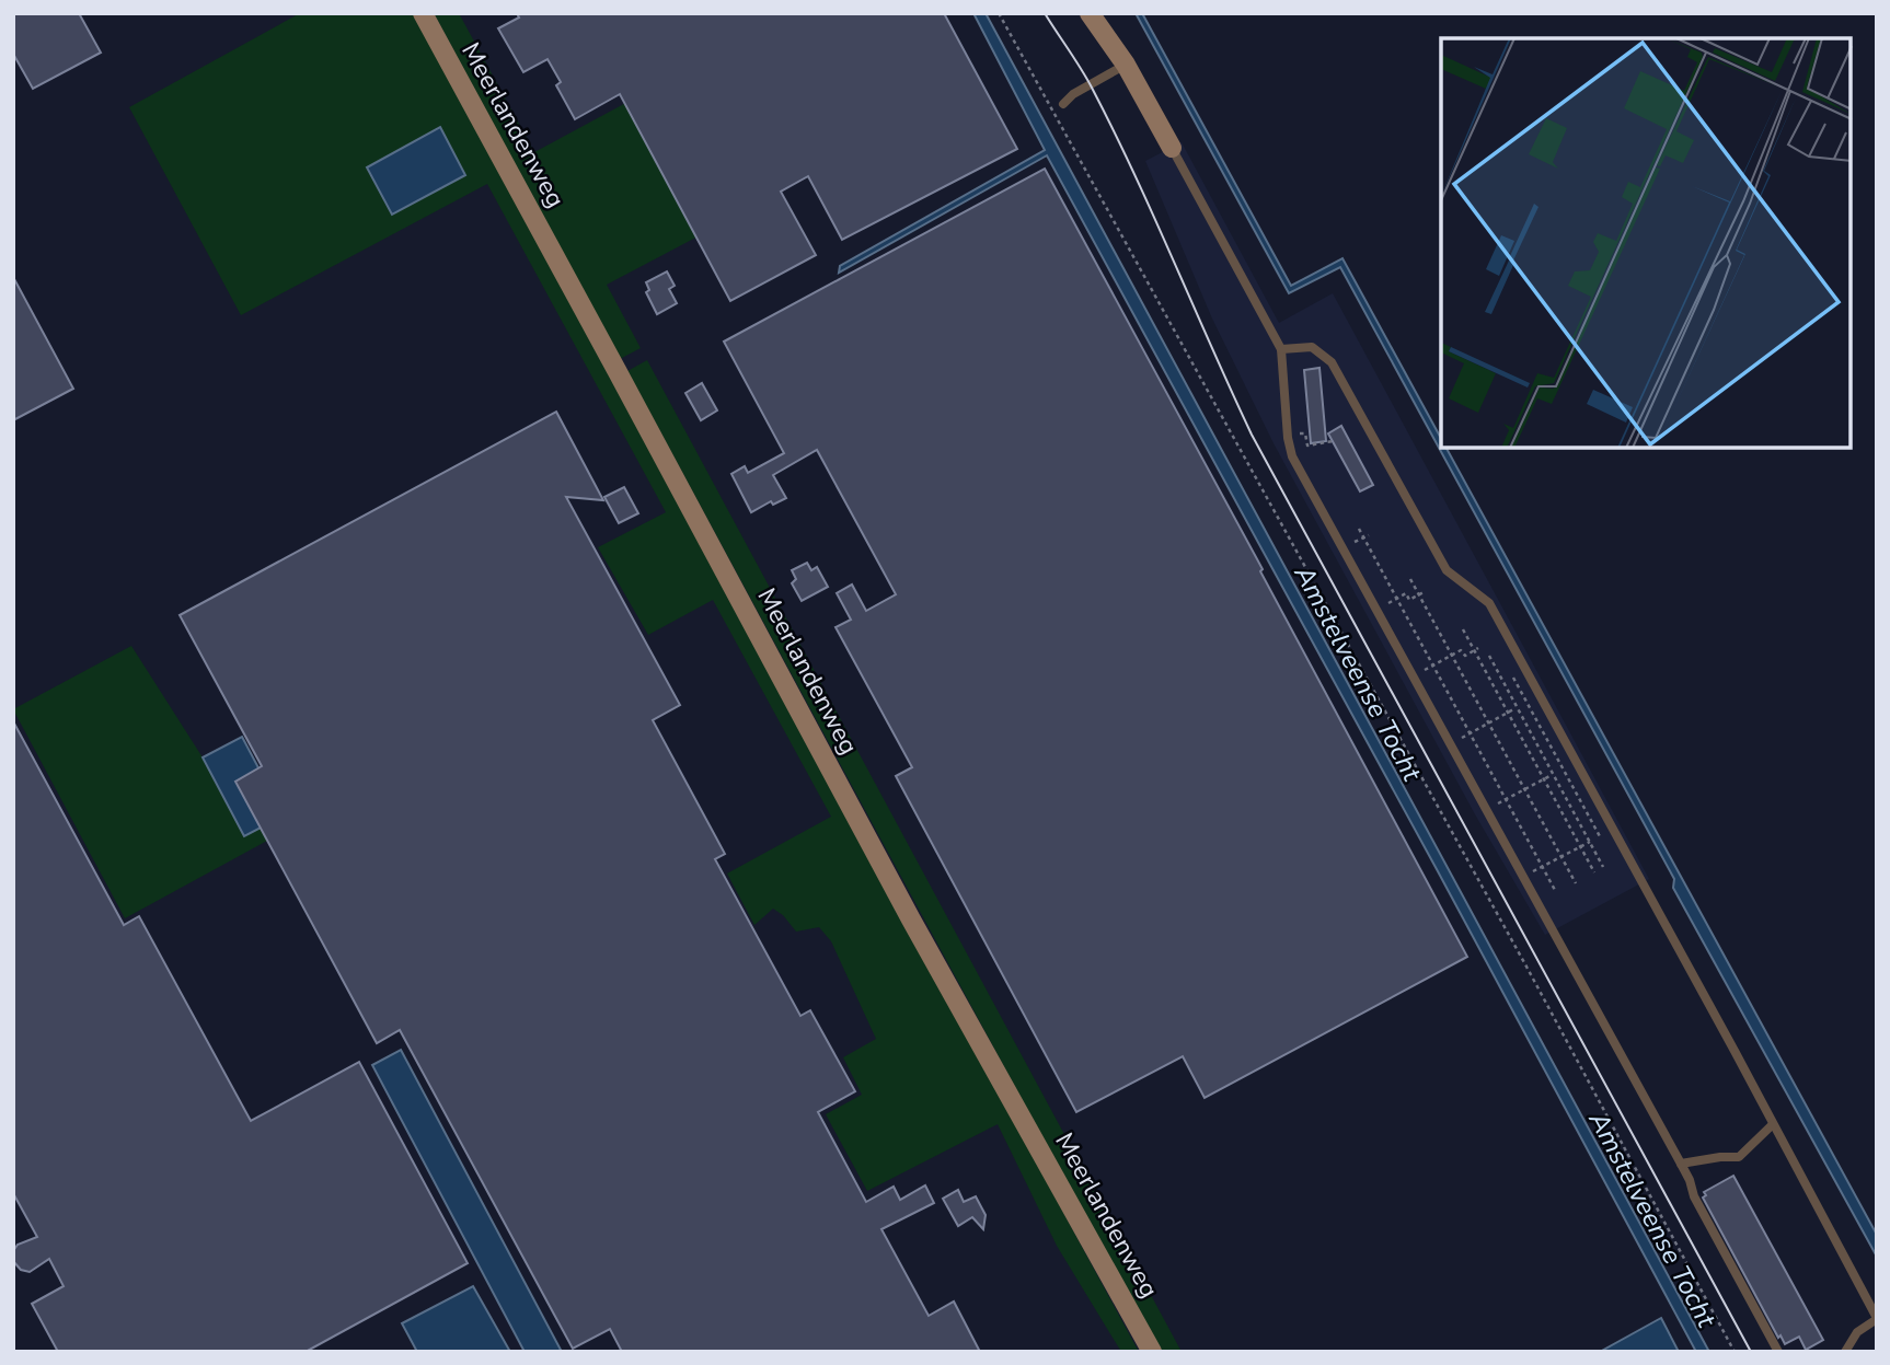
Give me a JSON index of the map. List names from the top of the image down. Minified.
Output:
{"streets":{"street":["Meerlandenweg"]},"water":["Amstelveense Tocht"]}
